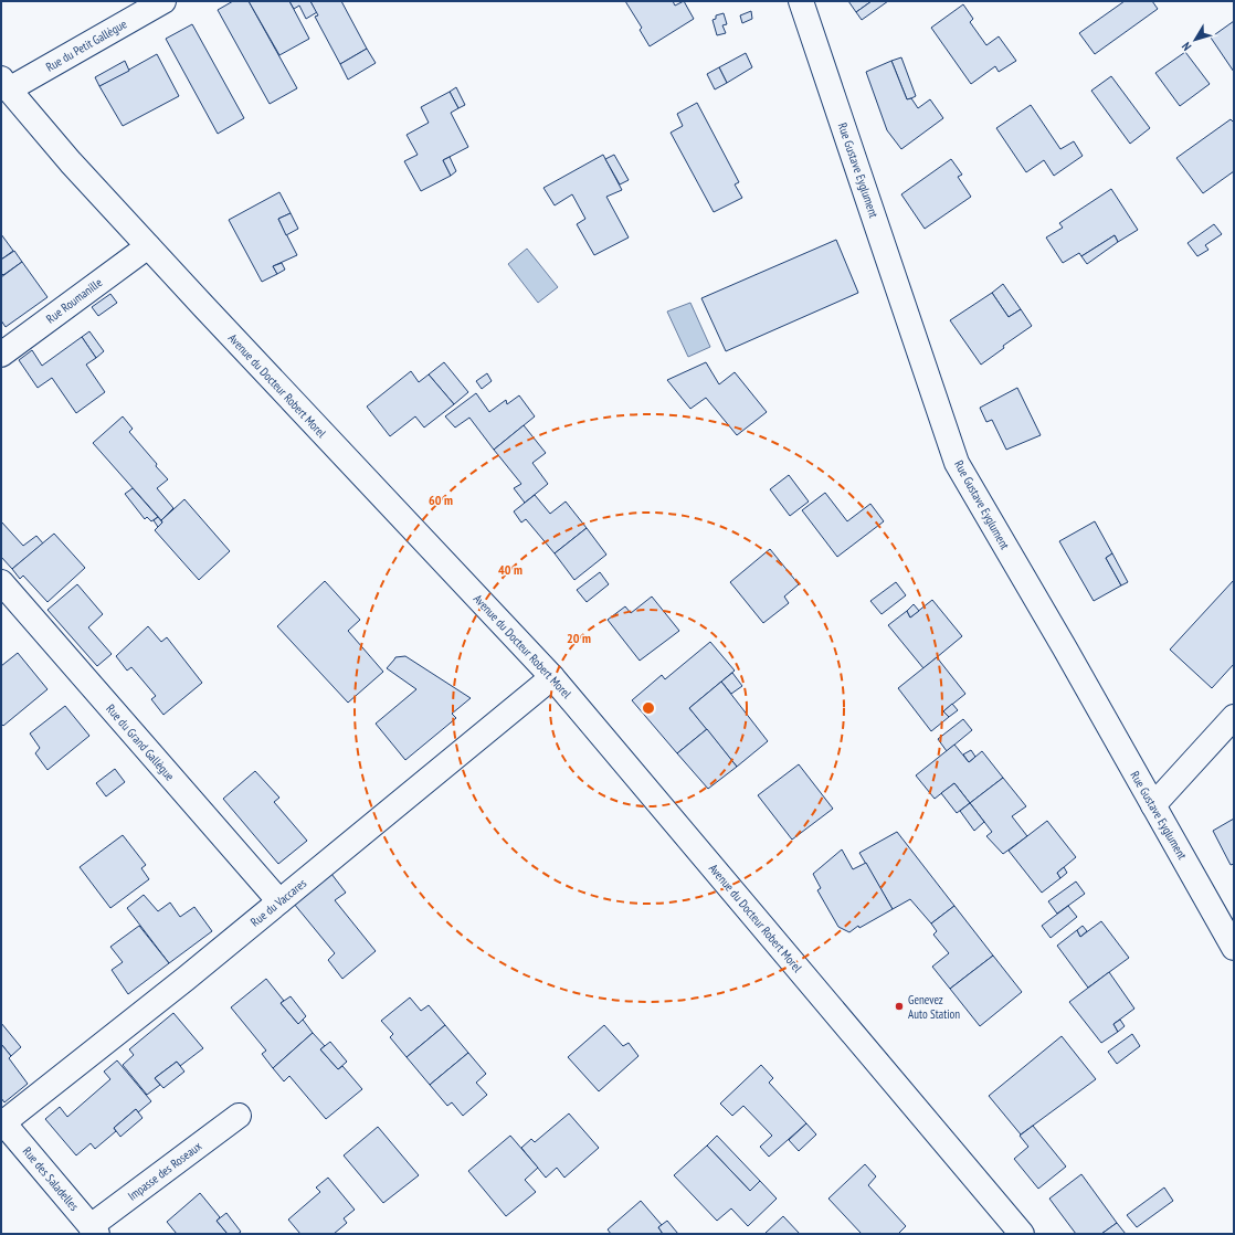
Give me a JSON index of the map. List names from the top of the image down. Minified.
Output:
{"streets":{"street":["Rue du Petit Gallègue","Rue Gustave Eyglument","Rue Roumanille","Avenue du Docteur Robert Morel","Rue du Grand Gallègue","Rue du Vaccares","Impasse des Roseaux","Rue des Saladelles"]},"crossings":[["Rue du Petit Gallègue","Avenue du Docteur Robert Morel"],["Rue Roumanille","Avenue du Docteur Robert Morel"],["Avenue du Docteur Robert Morel","Rue du Vaccares"],["Rue du Grand Gallègue","Rue du Vaccares"],["Rue du Vaccares","Rue des Saladelles"],["Impasse des Roseaux","Rue des Saladelles"]],"places":["Genevez Auto Station"],"north":"bottom left","rings":["60 m","40 m","20 m"]}
